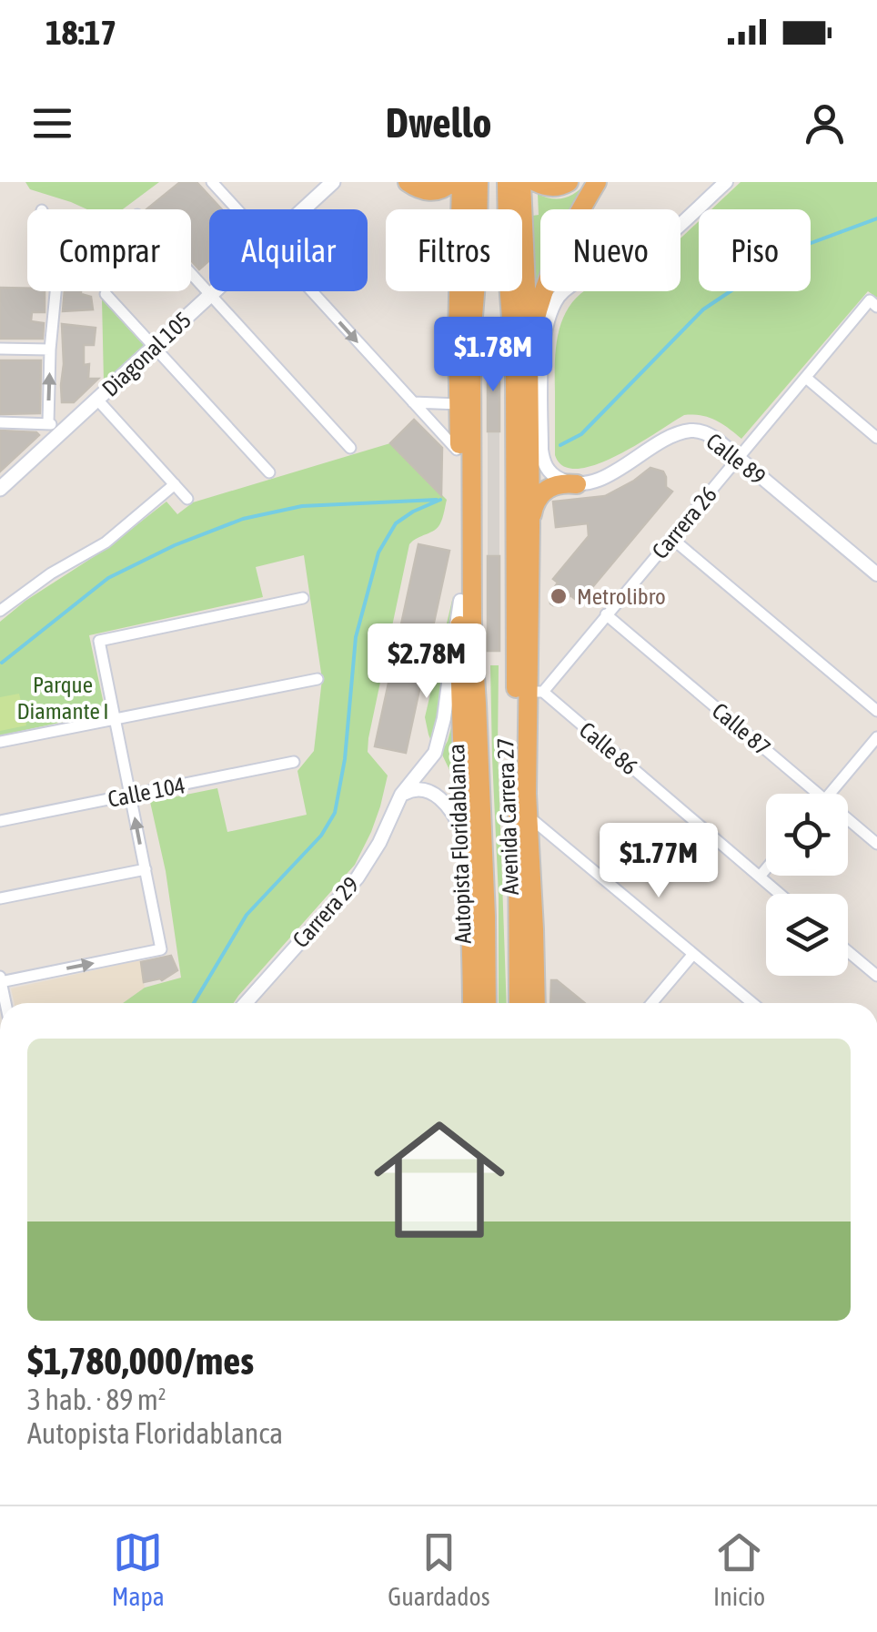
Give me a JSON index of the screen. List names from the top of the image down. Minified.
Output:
{"streets":{"highway":["Avenida Carrera 27","Autopista Floridablanca"],"main road":["Diagonal 105"],"street":["Calle 89","Carrera 26","Calle 87","Calle 86","Calle 104","Carrera 29"]},"crossings":[["Calle 89","Carrera 26"],["Carrera 26","Calle 87"],["Carrera 26","Calle 86"],["Carrera 26","Avenida Carrera 27"],["Calle 86","Avenida Carrera 27"],["Avenida Carrera 27","Carrera 29"]],"parks":["Parque Diamante I"],"places":["Metrolibro"],"page":{"status":"18:17","header":"Dwello","chip":["Comprar","Alquilar","Filtros","Nuevo","Piso"],"price":["$1.78M","$2.78M","$1.77M"],"list":[{"name":"$1,780,000/mes","note":"3 hab. · 89 m² · Autopista Floridablanca"}],"tabs":["Mapa","Guardados","Inicio"]}}
